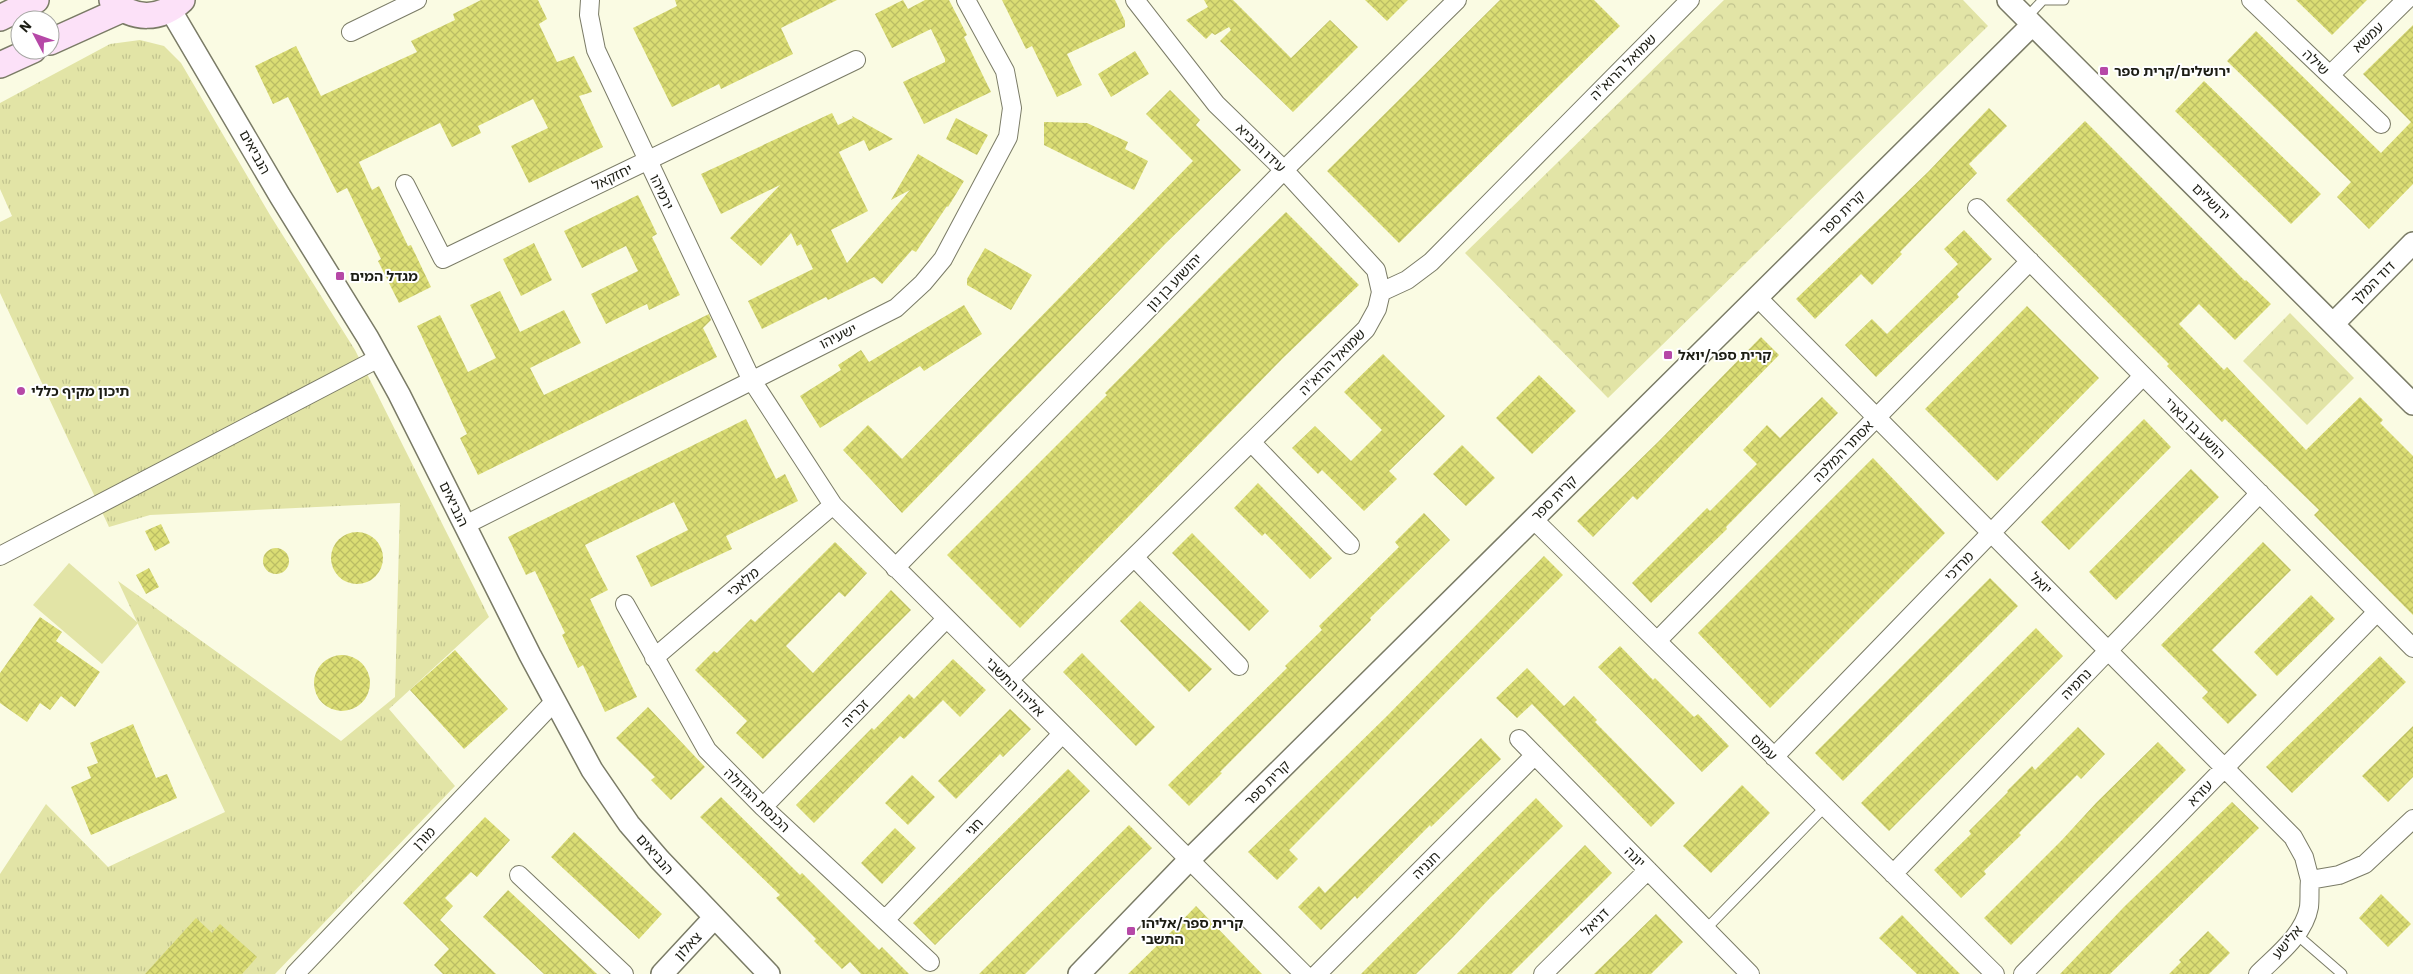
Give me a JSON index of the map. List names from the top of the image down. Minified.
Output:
{"streets":{"street":["עמשא","שילה","שמואל הרוא\"ה","עידו הנביא","הנביאים","יחזקאל","ירמיהו","ירושלים","קרית ספר","יהושוע בן נון","דוד המלך","ישעיהו","הושע בן בארי","אסתר המלכה","מרדכי","מלאכי","יואל","נחמיה","אליהו התשבי","זכריה","עמוס","עזרא","הכנסת הגדולה","חגי","מורן","יונה","חנניה","דניאל","אלישע","צאלון"]},"crossings":[["עמשא","שילה"],["שמואל הרוא\"ה","עידו הנביא"],["שמואל הרוא\"ה","אליהו התשבי"],["עידו הנביא","יהושוע בן נון"],["הנביאים","ישעיהו"],["הנביאים","מורן"],["הנביאים","צאלון"],["יחזקאל","ירמיהו"],["ירמיהו","ישעיהו"],["ירמיהו","אליהו התשבי"],["ירושלים","קרית ספר"],["ירושלים","דוד המלך"],["קרית ספר","יואל"],["קרית ספר","אליהו התשבי"],["קרית ספר","עמוס"],["יהושוע בן נון","אליהו התשבי"],["ישעיהו","אליהו התשבי"],["הושע בן בארי","אסתר המלכה"],["הושע בן בארי","מרדכי"],["הושע בן בארי","נחמיה"],["הושע בן בארי","עזרא"],["אסתר המלכה","יואל"],["אסתר המלכה","עמוס"],["מרדכי","יואל"],["מרדכי","עמוס"],["מלאכי","אליהו התשבי"],["מלאכי","הכנסת הגדולה"],["יואל","נחמיה"],["יואל","עזרא"],["יואל","אלישע"],["נחמיה","עמוס"],["אליהו התשבי","זכריה"],["אליהו התשבי","חגי"],["זכריה","הכנסת הגדולה"],["הכנסת הגדולה","חגי"],["יונה","חנניה"],["יונה","דניאל"]],"places":{"transit":["ירושלים/קרית ספר","מגדל המים","קרית ספר/יואל","קרית ספר/אליהו התשבי"],"other":["תיכון מקיף כללי"]},"north":"top left"}
